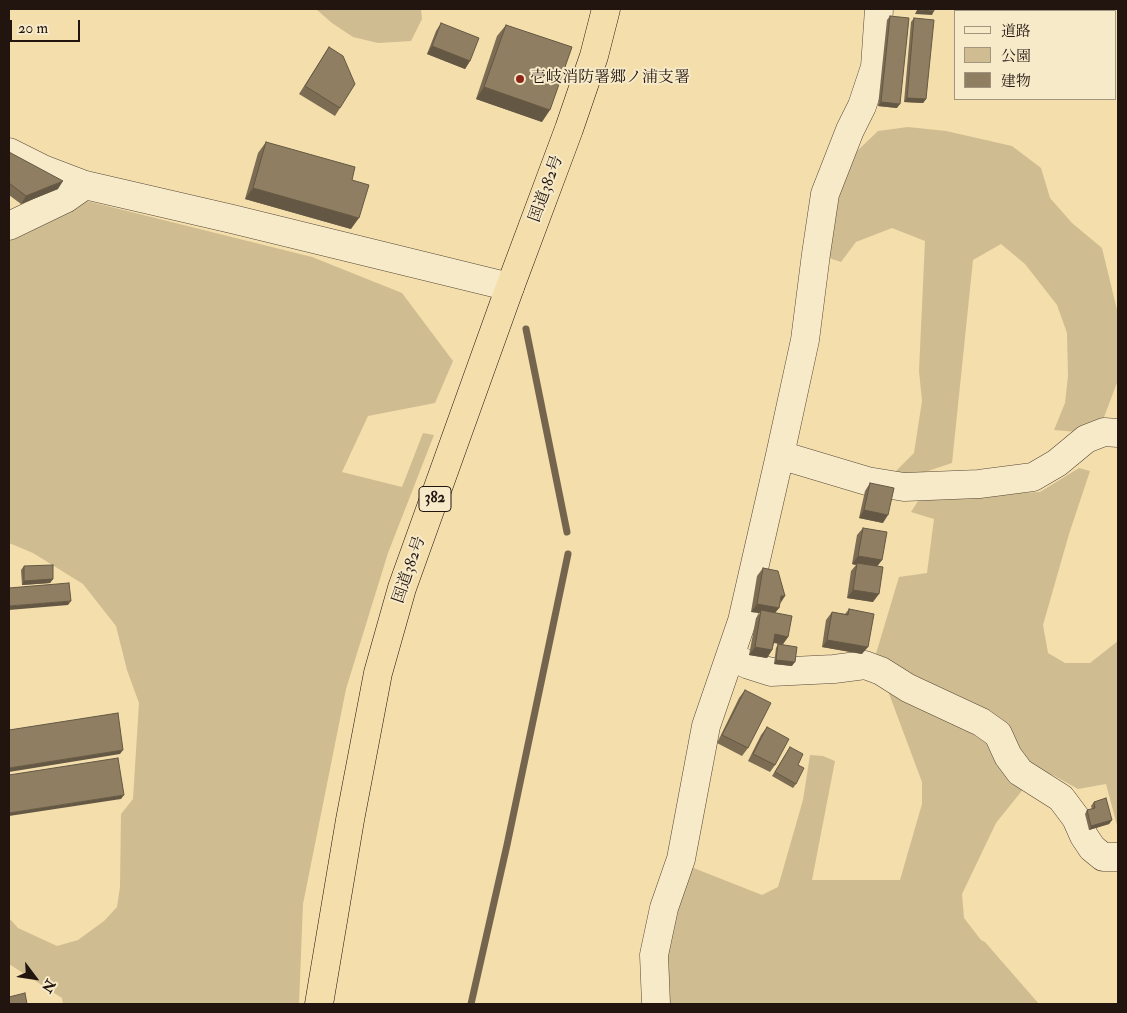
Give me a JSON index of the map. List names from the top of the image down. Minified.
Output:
{"streets":{"highway":["国道382号","382"]},"places":["壱岐消防署郷ノ浦支署"],"legend":["道路","公園","建物"],"scale_bar":"20 m","north":"bottom right"}
